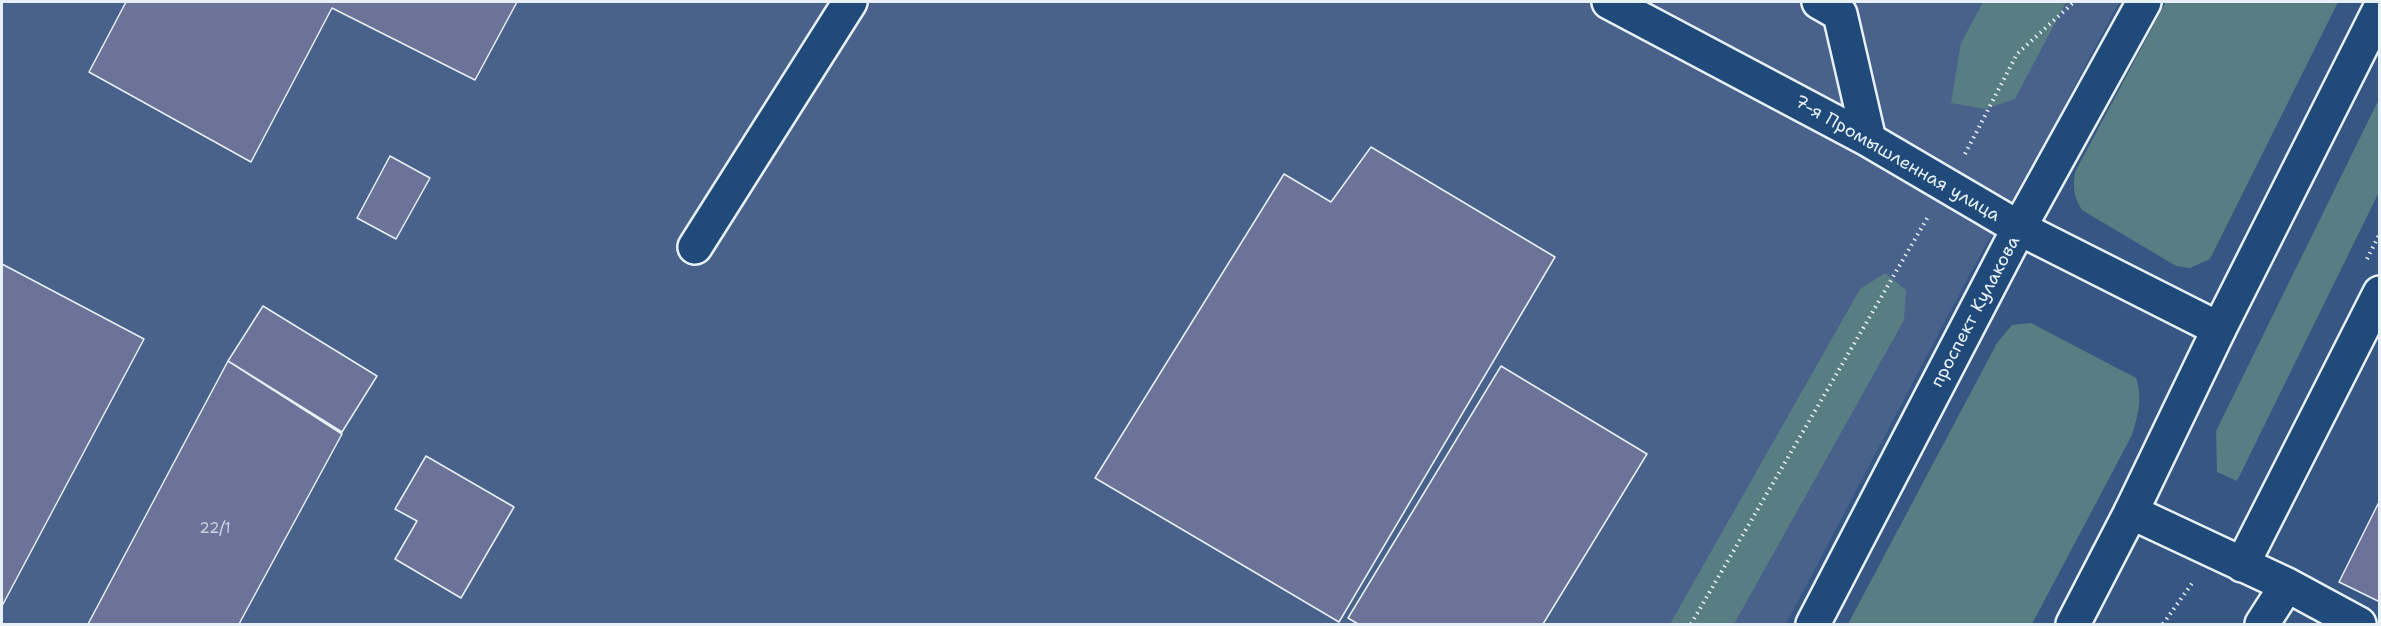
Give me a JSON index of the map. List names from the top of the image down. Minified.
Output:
{"streets":{"main road":["7-я Промышленная улица","проспект Кулакова"]},"crossings":[["7-я Промышленная улица","проспект Кулакова"]],"house_numbers":["22/1"]}
